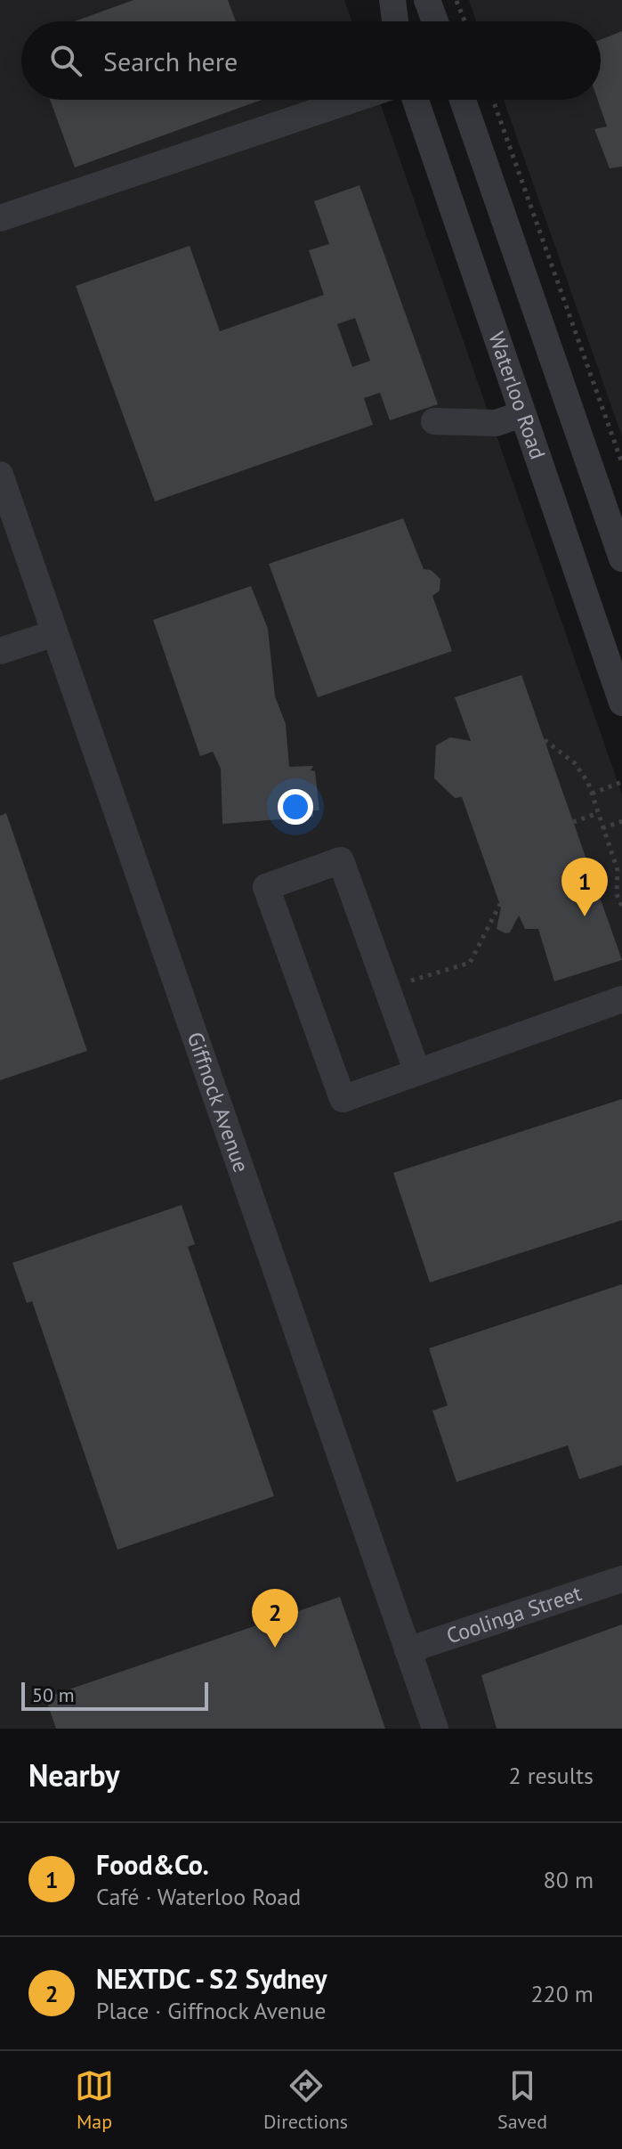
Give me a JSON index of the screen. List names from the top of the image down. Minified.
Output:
{"streets":{"street":["Waterloo Road","Giffnock Avenue","Coolinga Street"]},"crossings":[["Giffnock Avenue","Coolinga Street"]],"scale_bar":"50 m","page":{"search":"Search here","pins":["1","2"],"scale":"50 m","heading":["Nearby","2 results"],"list":[{"mark":"1","name":"Food&Co.","note":"Café · Waterloo Road","value":"80 m"},{"mark":"2","name":"NEXTDC - S2 Sydney","note":"Place · Giffnock Avenue","value":"220 m"}],"nav":["Map","Directions","Saved"]}}
